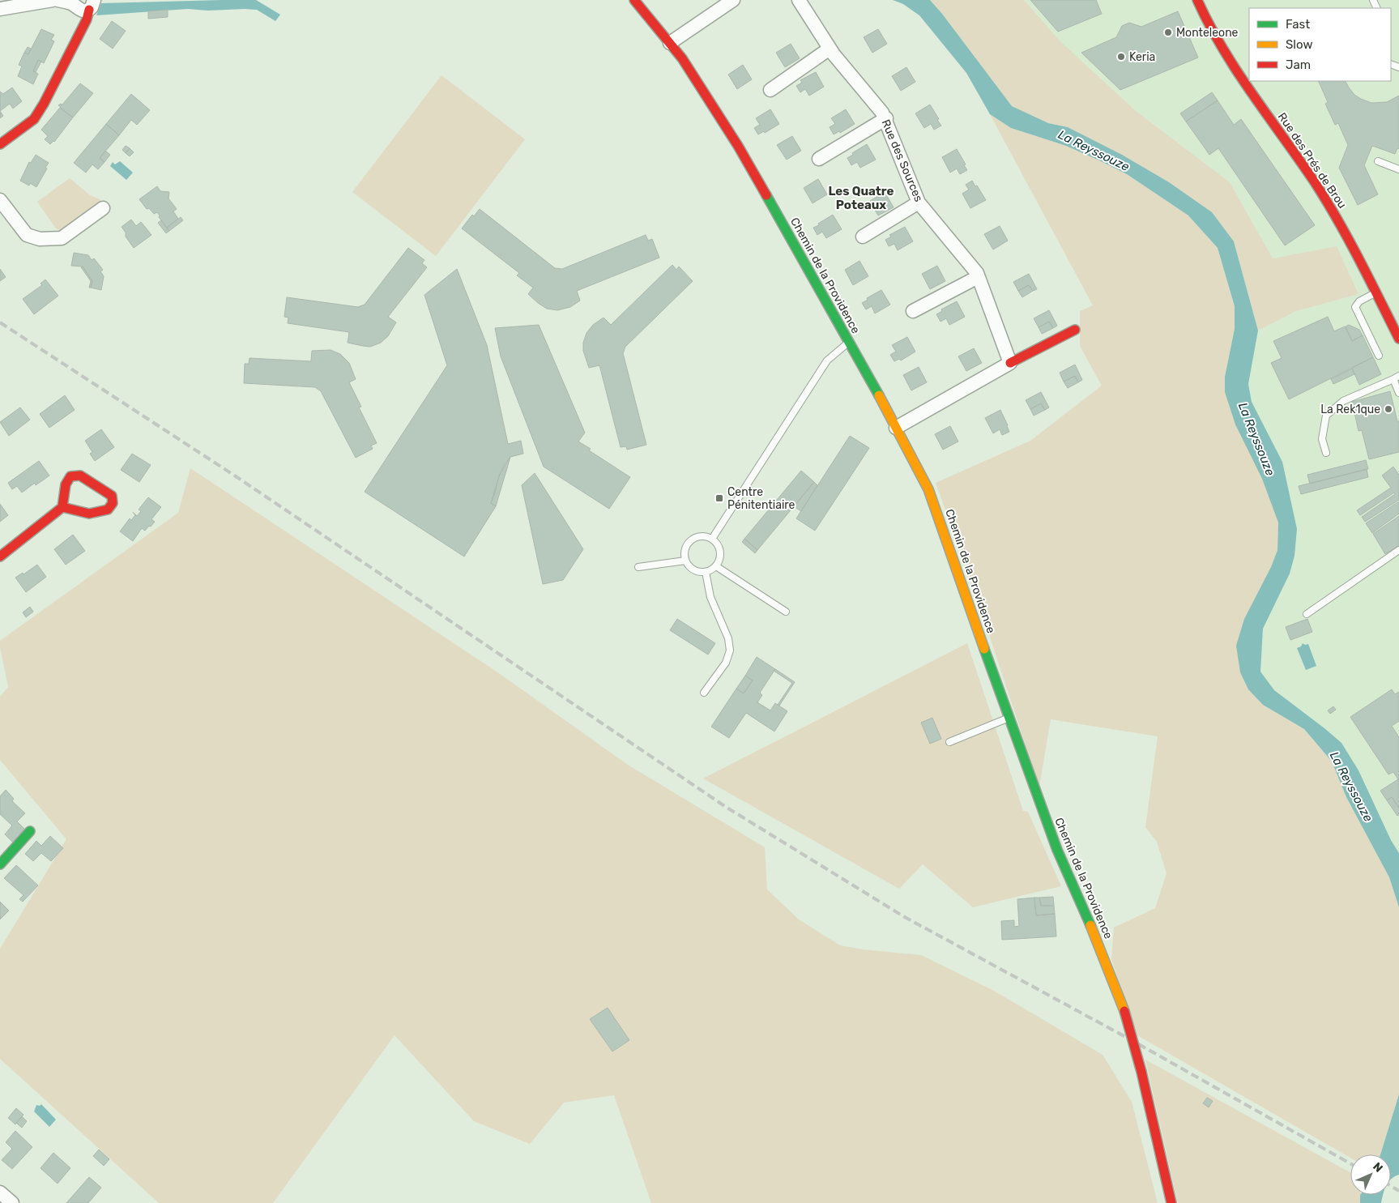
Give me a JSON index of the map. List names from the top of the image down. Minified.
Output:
{"streets":{"street":["Rue des Sources","Rue des Prés de Brou","Chemin de la Providence"]},"districts":["Les Quatre Poteaux"],"water":["La Reyssouze"],"places":{"other":["Monteleone","Keria","La Rek1que"],"transit":["Centre Pénitentiaire"]},"legend":["Fast","Slow","Jam"],"north":"top right"}
